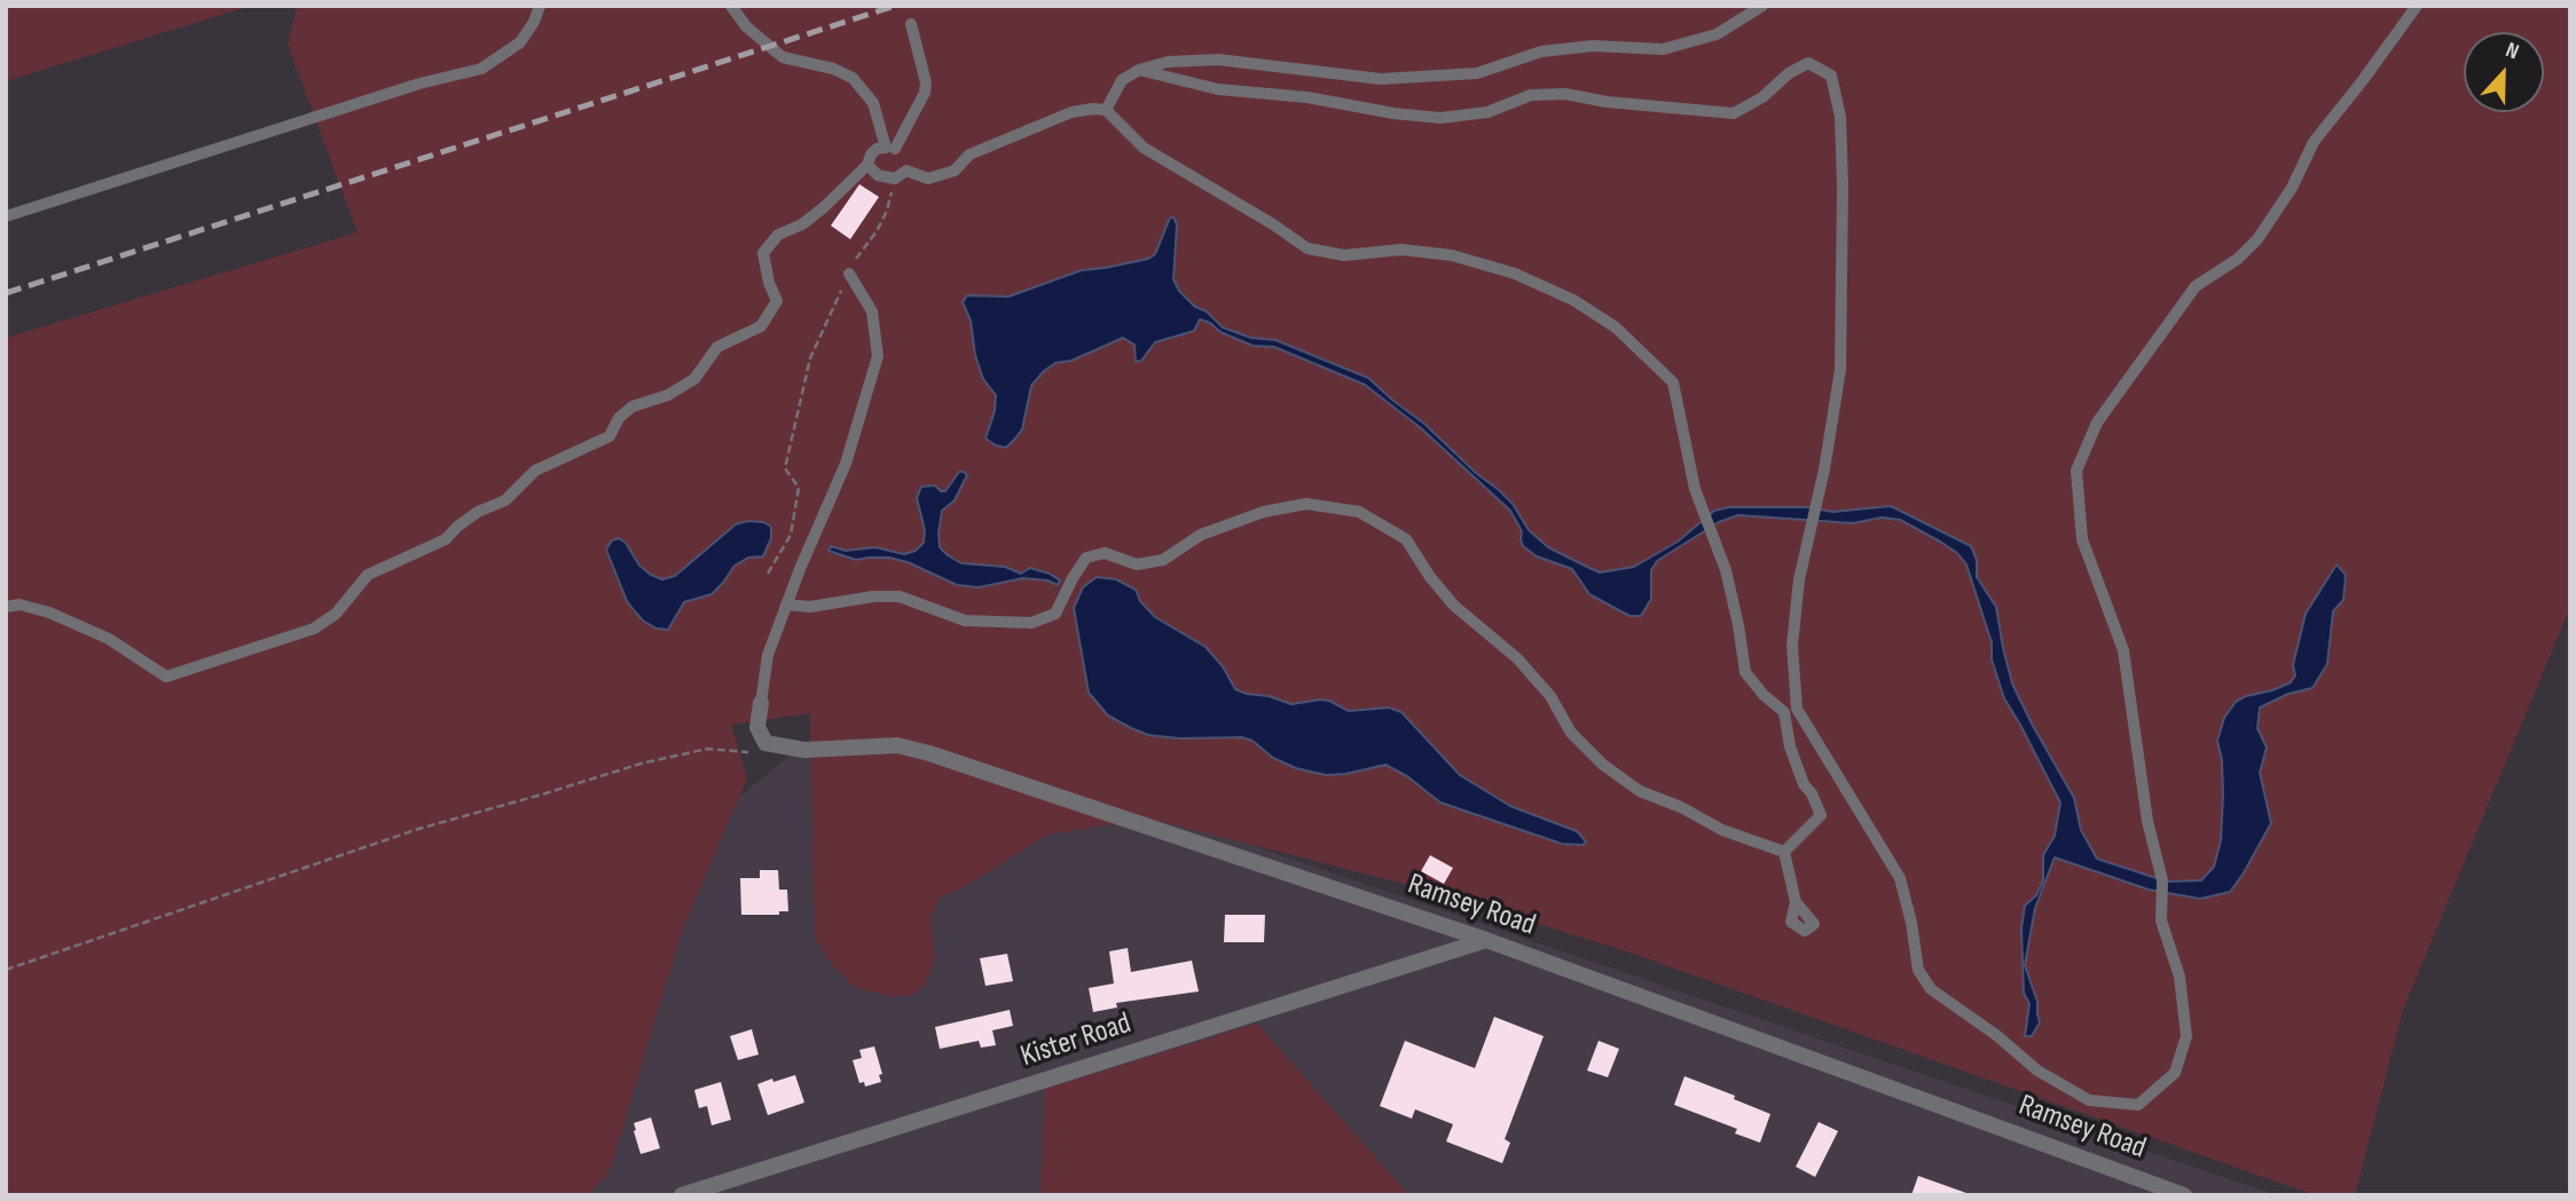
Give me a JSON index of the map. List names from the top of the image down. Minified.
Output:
{"streets":{"street":["Ramsey Road","Kister Road"]},"crossings":[["Ramsey Road","Kister Road"]],"north":"top"}
